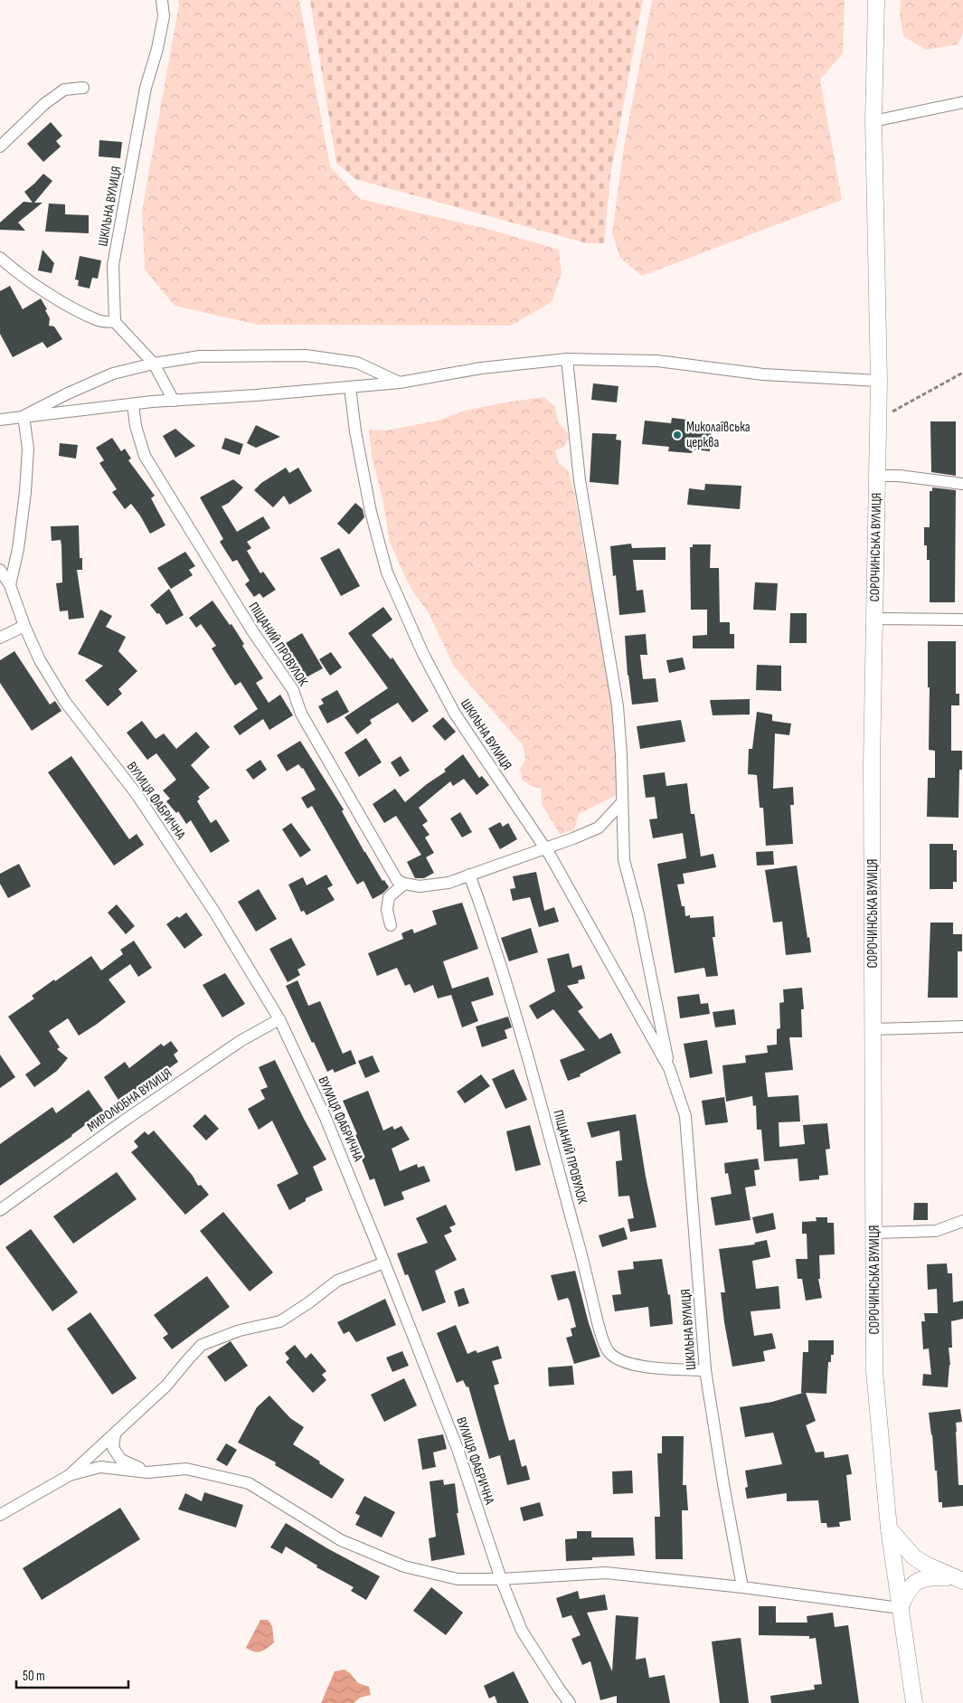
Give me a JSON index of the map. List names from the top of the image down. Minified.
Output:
{"streets":{"main road":["СОРОЧИНСЬКА ВУЛИЦЯ"],"street":["ШКІЛЬНА ВУЛИЦЯ","ПІЩАНИЙ ПРОВУЛОК","ВУЛИЦЯ ФАБРИЧНА","МИРОЛЮБНА ВУЛИЦЯ"]},"crossings":[["ШКІЛЬНА ВУЛИЦЯ","ПІЩАНИЙ ПРОВУЛОК"],["ВУЛИЦЯ ФАБРИЧНА","МИРОЛЮБНА ВУЛИЦЯ"]],"places":["Миколаївська церква"],"scale_bar":"50 m"}
